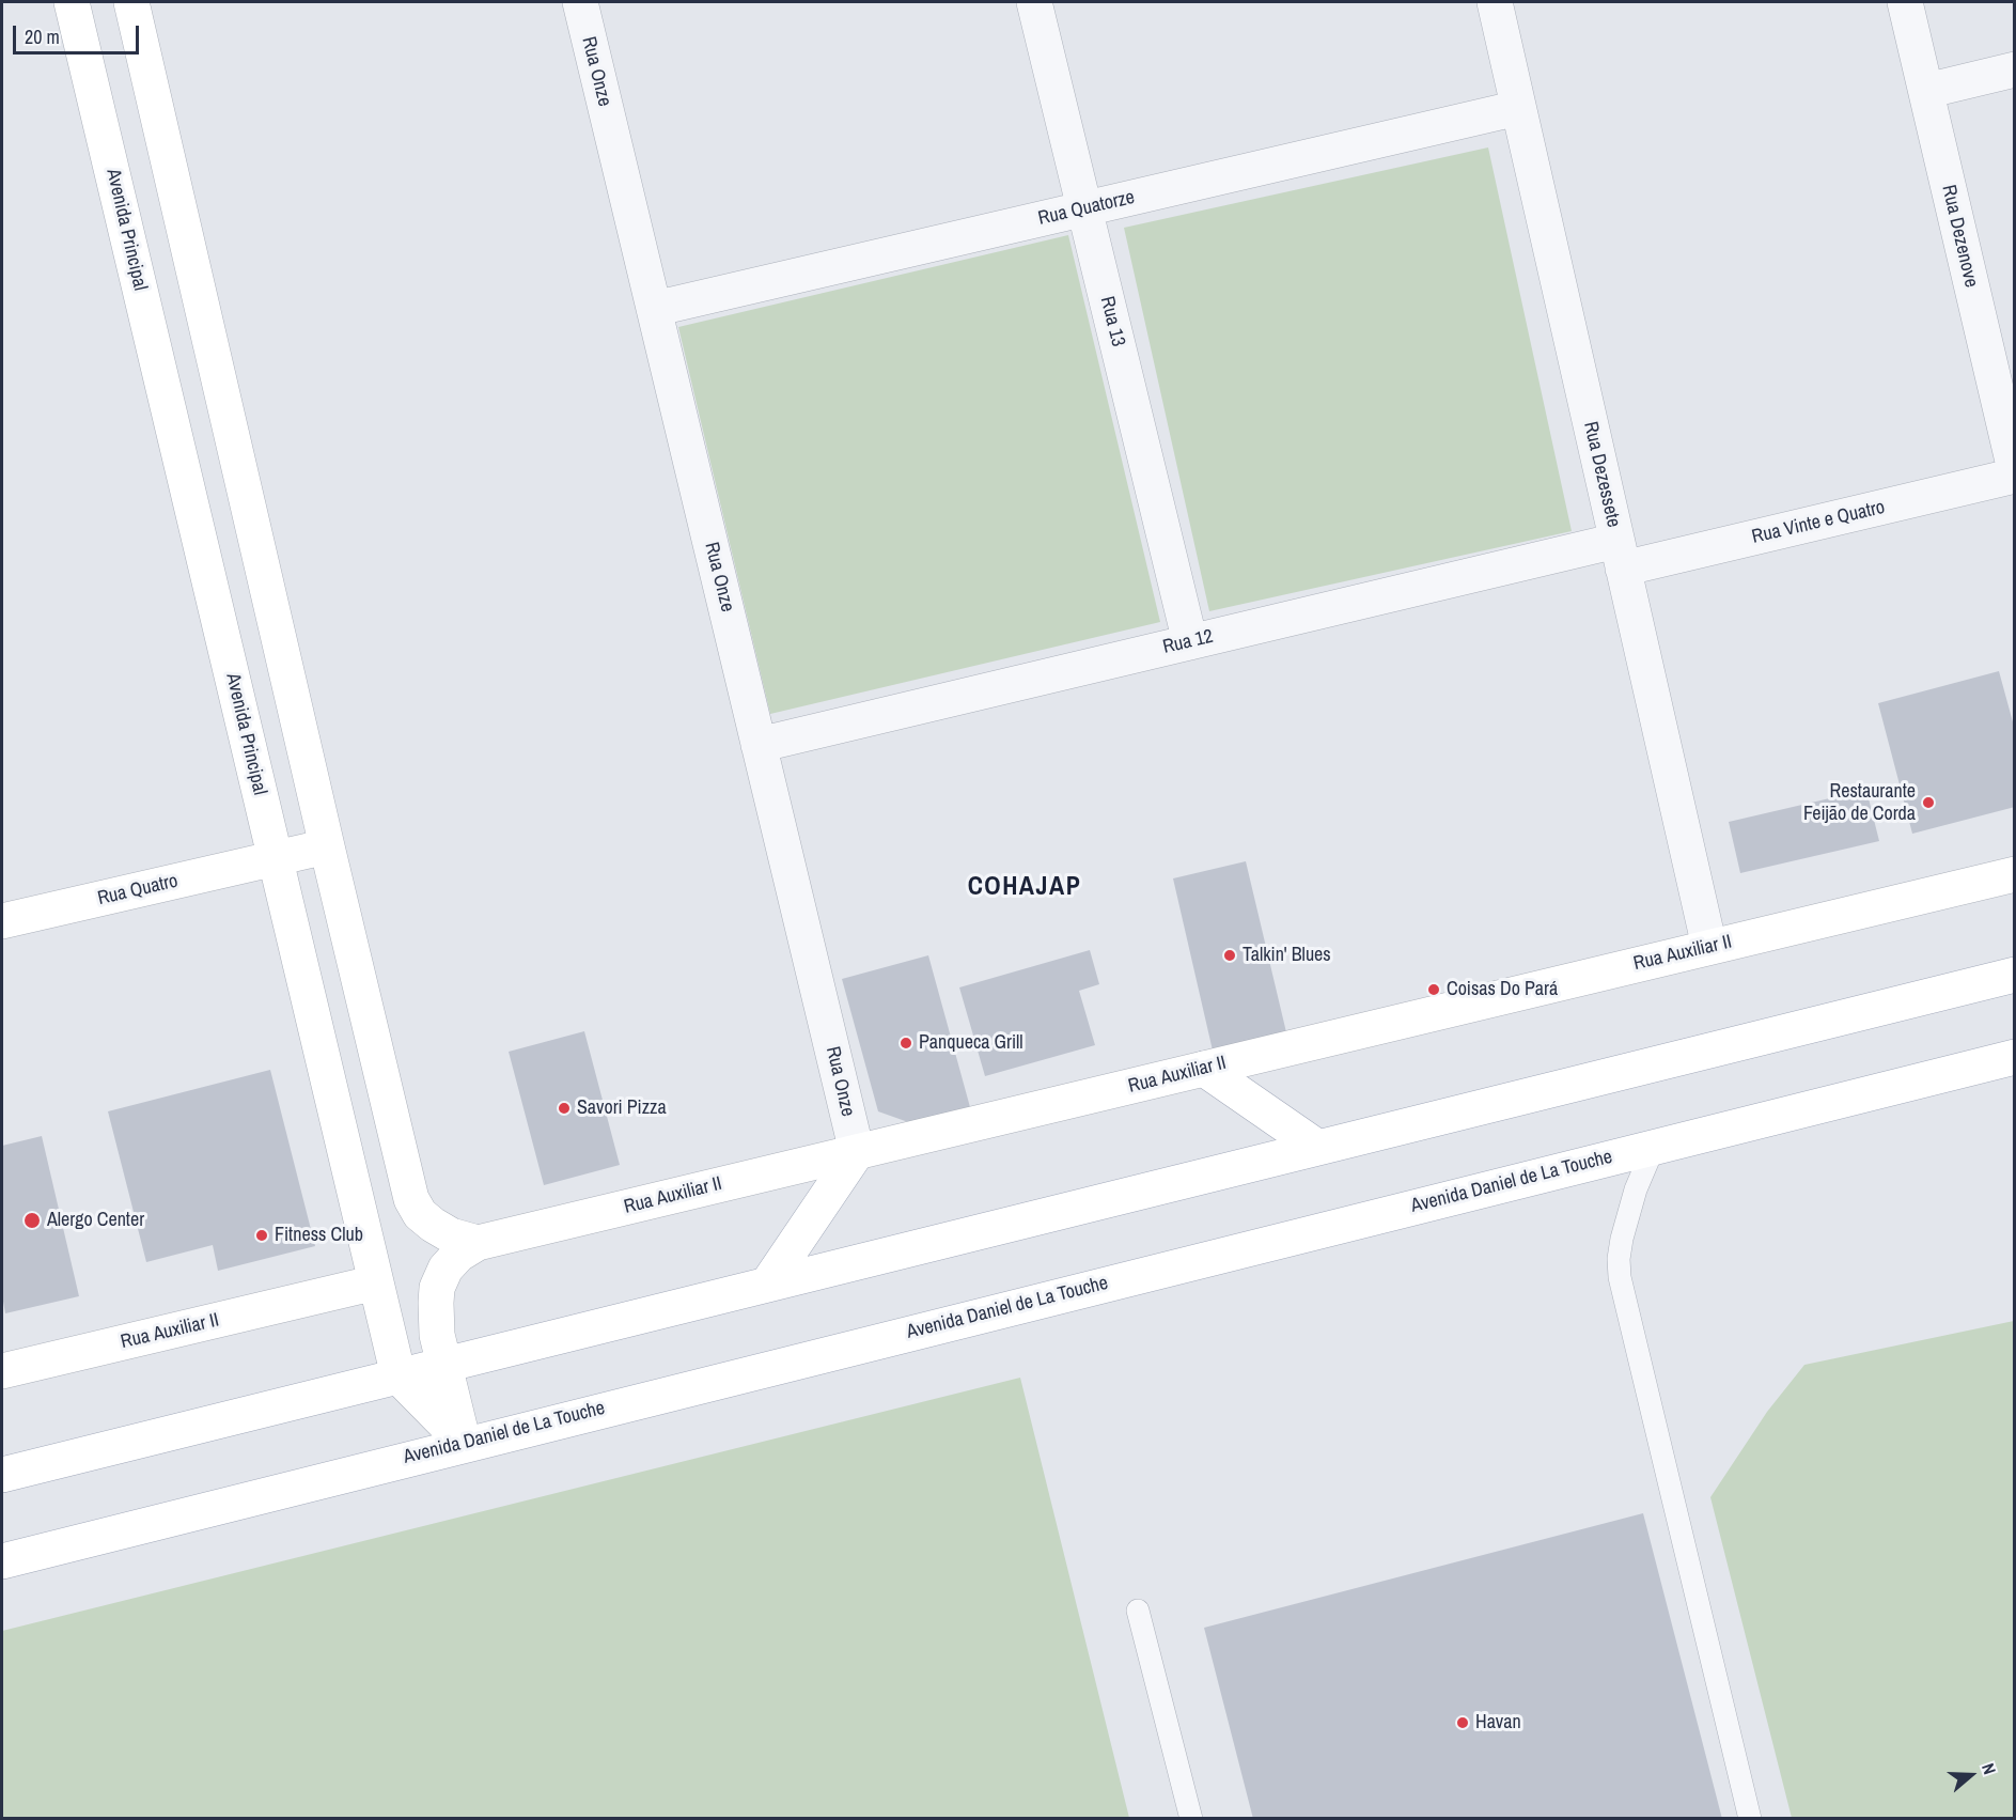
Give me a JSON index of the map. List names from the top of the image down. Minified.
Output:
{"streets":{"street":["Rua Onze","Rua Quatorze","Avenida Principal","Rua Dezenove","Rua 13","Rua Dezessete","Rua Vinte e Quatro","Rua 12","Rua Quatro","Rua Auxiliar II","Avenida Daniel de La Touche"]},"crossings":[["Rua Onze","Rua Quatorze"],["Rua Onze","Rua 12"],["Rua Onze","Rua Auxiliar II"],["Rua Quatorze","Rua 13"],["Rua Quatorze","Rua Dezessete"],["Avenida Principal","Rua Quatro"],["Avenida Principal","Rua Auxiliar II"],["Rua 13","Rua 12"],["Rua Dezessete","Rua Vinte e Quatro"],["Rua Dezessete","Rua 12"],["Rua Dezessete","Rua Auxiliar II"],["Rua Vinte e Quatro","Rua 12"],["Rua Auxiliar II","Avenida Daniel de La Touche"]],"districts":["COHAJAP"],"places":["Restaurante Feijão de Corda","Talkin' Blues","Coisas Do Pará","Panqueca Grill","Savori Pizza","Alergo Center","Fitness Club","Havan"],"scale_bar":"20 m","north":"right"}
